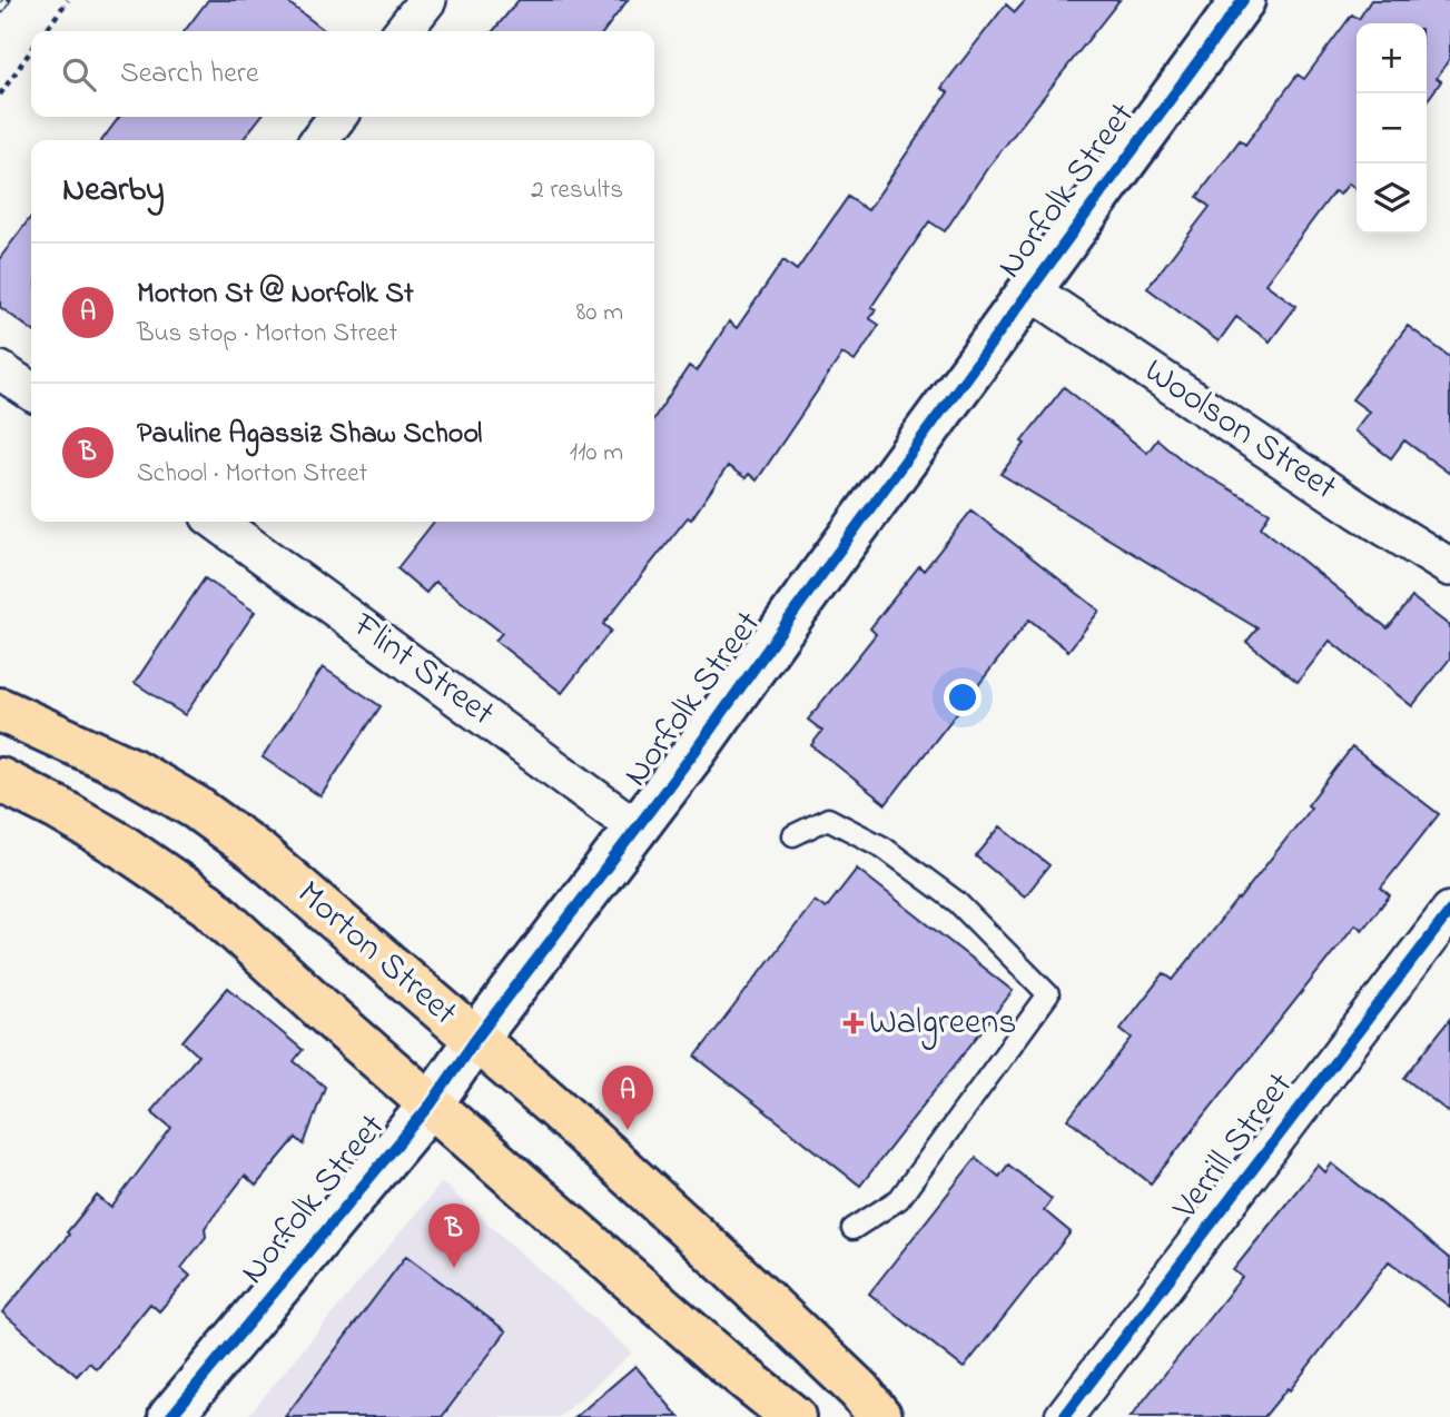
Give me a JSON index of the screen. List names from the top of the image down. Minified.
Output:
{"streets":{"highway":["Morton Street"],"main road":["Norfolk Street"],"street":["Woolson Street","Flint Street","Verrill Street"]},"crossings":[["Norfolk Street","Woolson Street"],["Norfolk Street","Flint Street"],["Norfolk Street","Morton Street"]],"places":{"health":["Walgreens"]},"page":{"map_buttons":["+","−"],"search":"Search here","heading":["Nearby","2 results"],"list":[{"mark":"A","name":"Morton St @ Norfolk St","note":"Bus stop · Morton Street","value":"80 m"},{"mark":"B","name":"Pauline Agassiz Shaw School","note":"School · Morton Street","value":"110 m"}],"pins":["A","B"]}}
